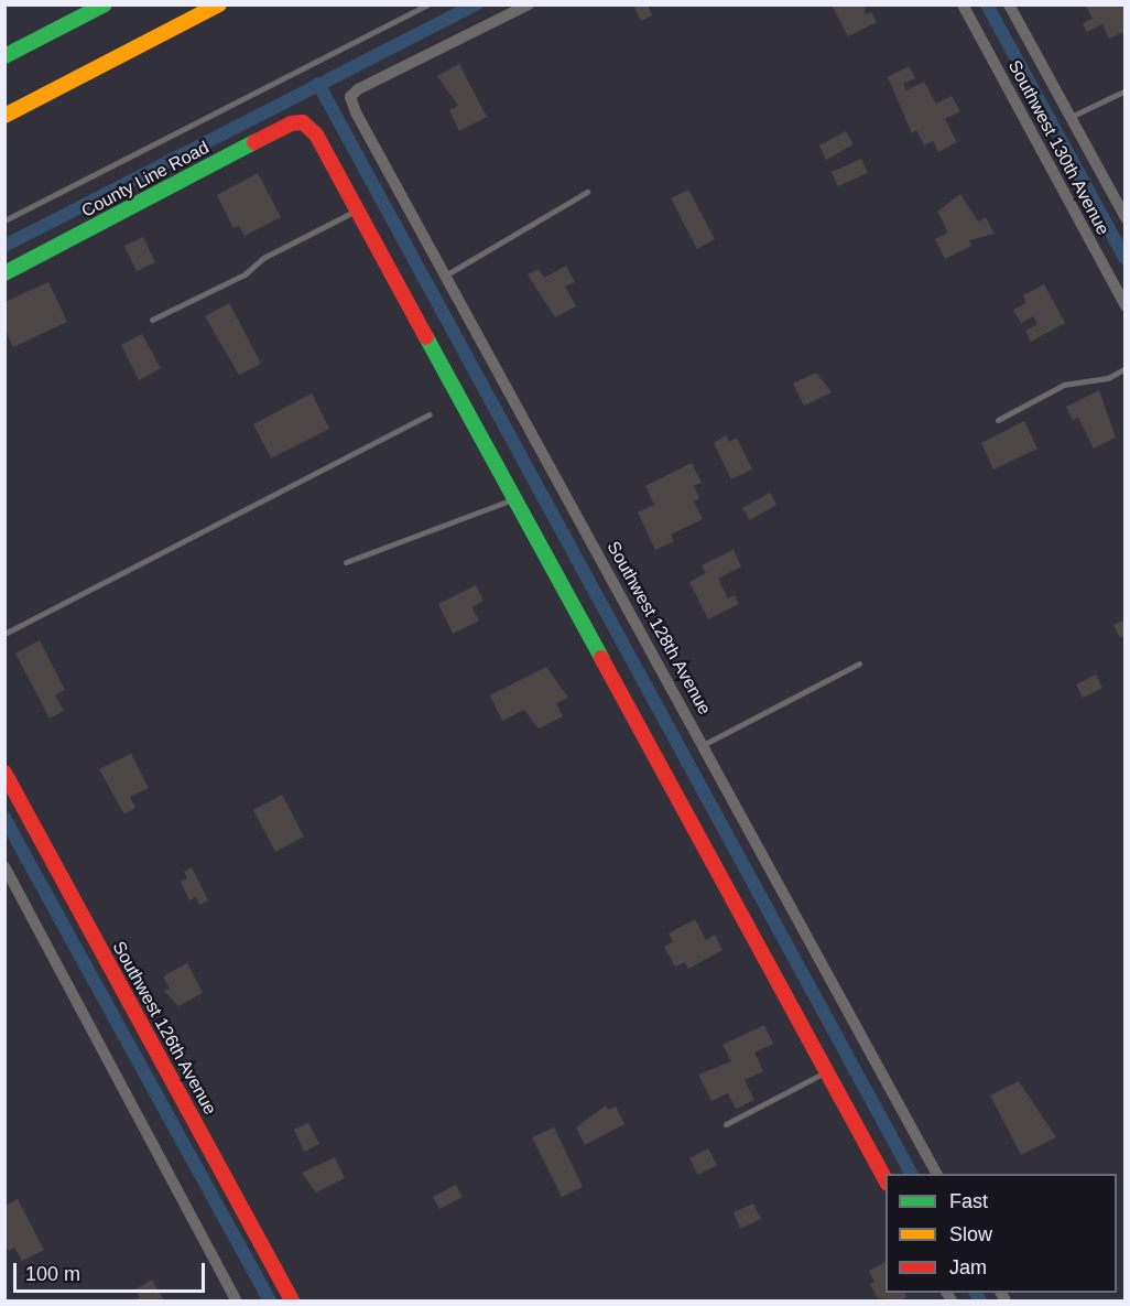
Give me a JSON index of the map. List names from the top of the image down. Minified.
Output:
{"streets":{"main road":["County Line Road","Southwest 126th Avenue"],"street":["Southwest 130th Avenue","Southwest 128th Avenue"]},"legend":["Fast","Slow","Jam"],"scale_bar":"100 m"}
